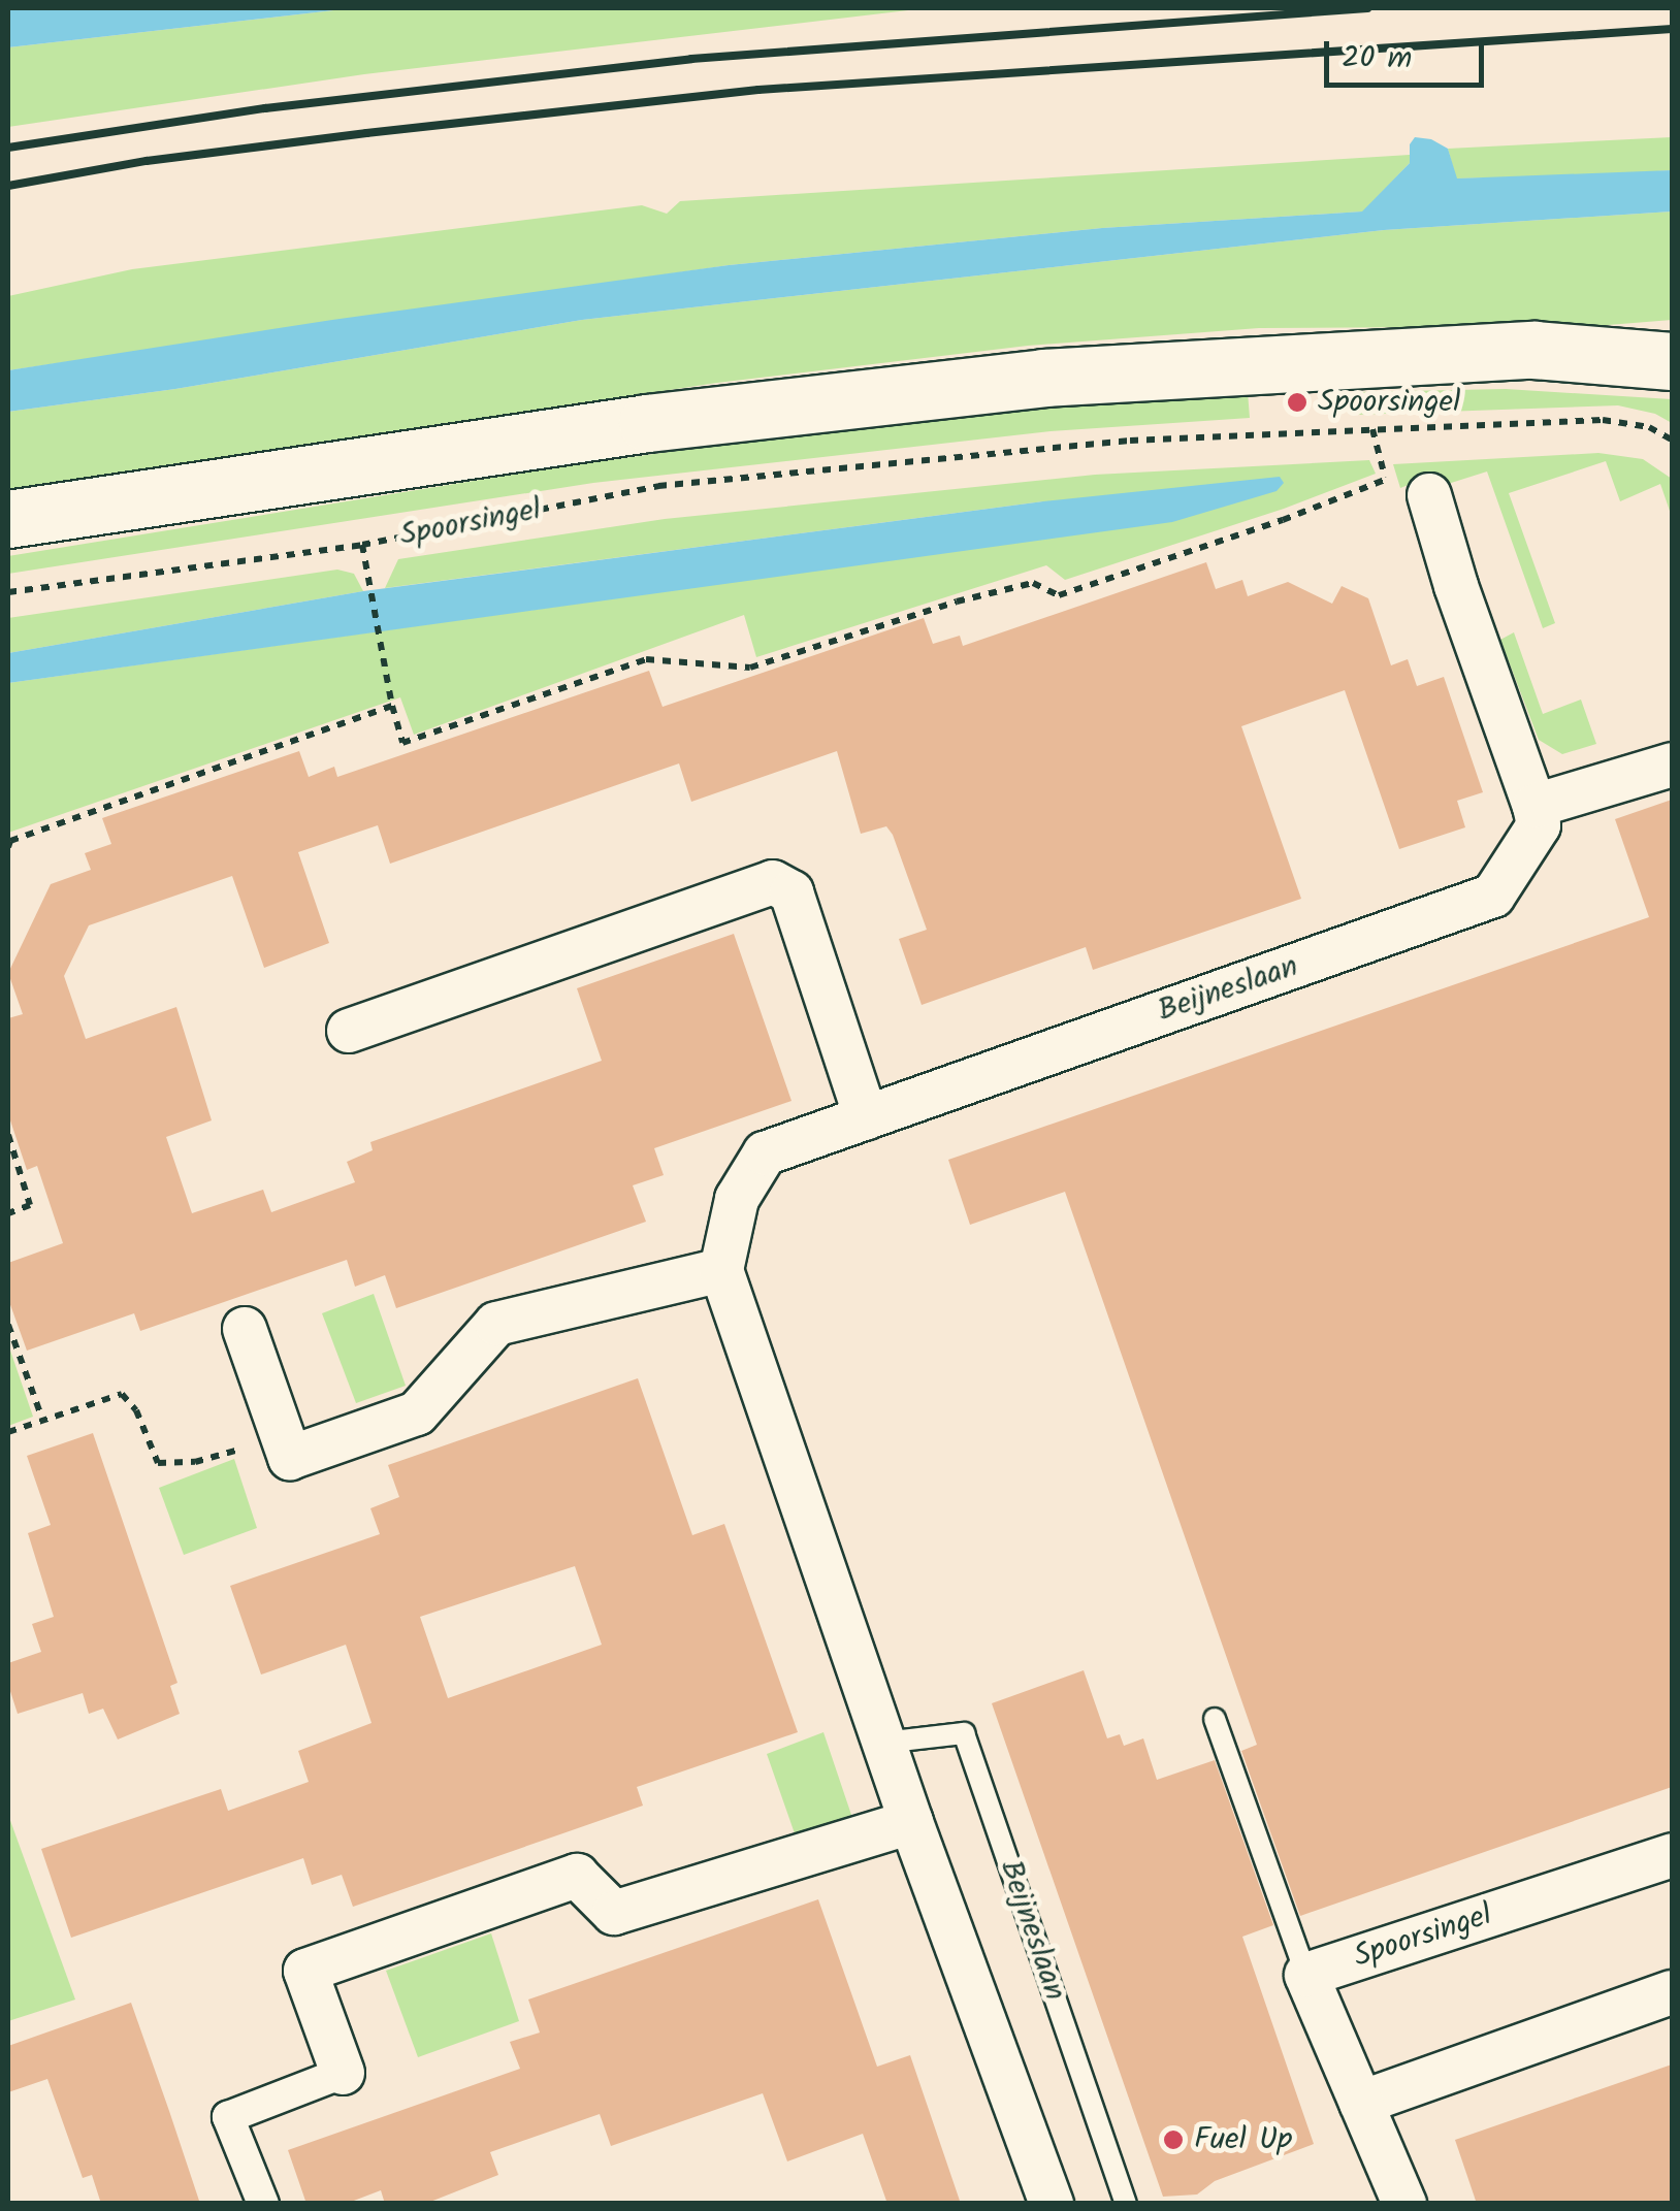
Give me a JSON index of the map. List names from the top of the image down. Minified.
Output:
{"streets":{"street":["Spoorsingel","Beijneslaan"]},"places":["Spoorsingel","Fuel Up"],"scale_bar":"20 m"}
